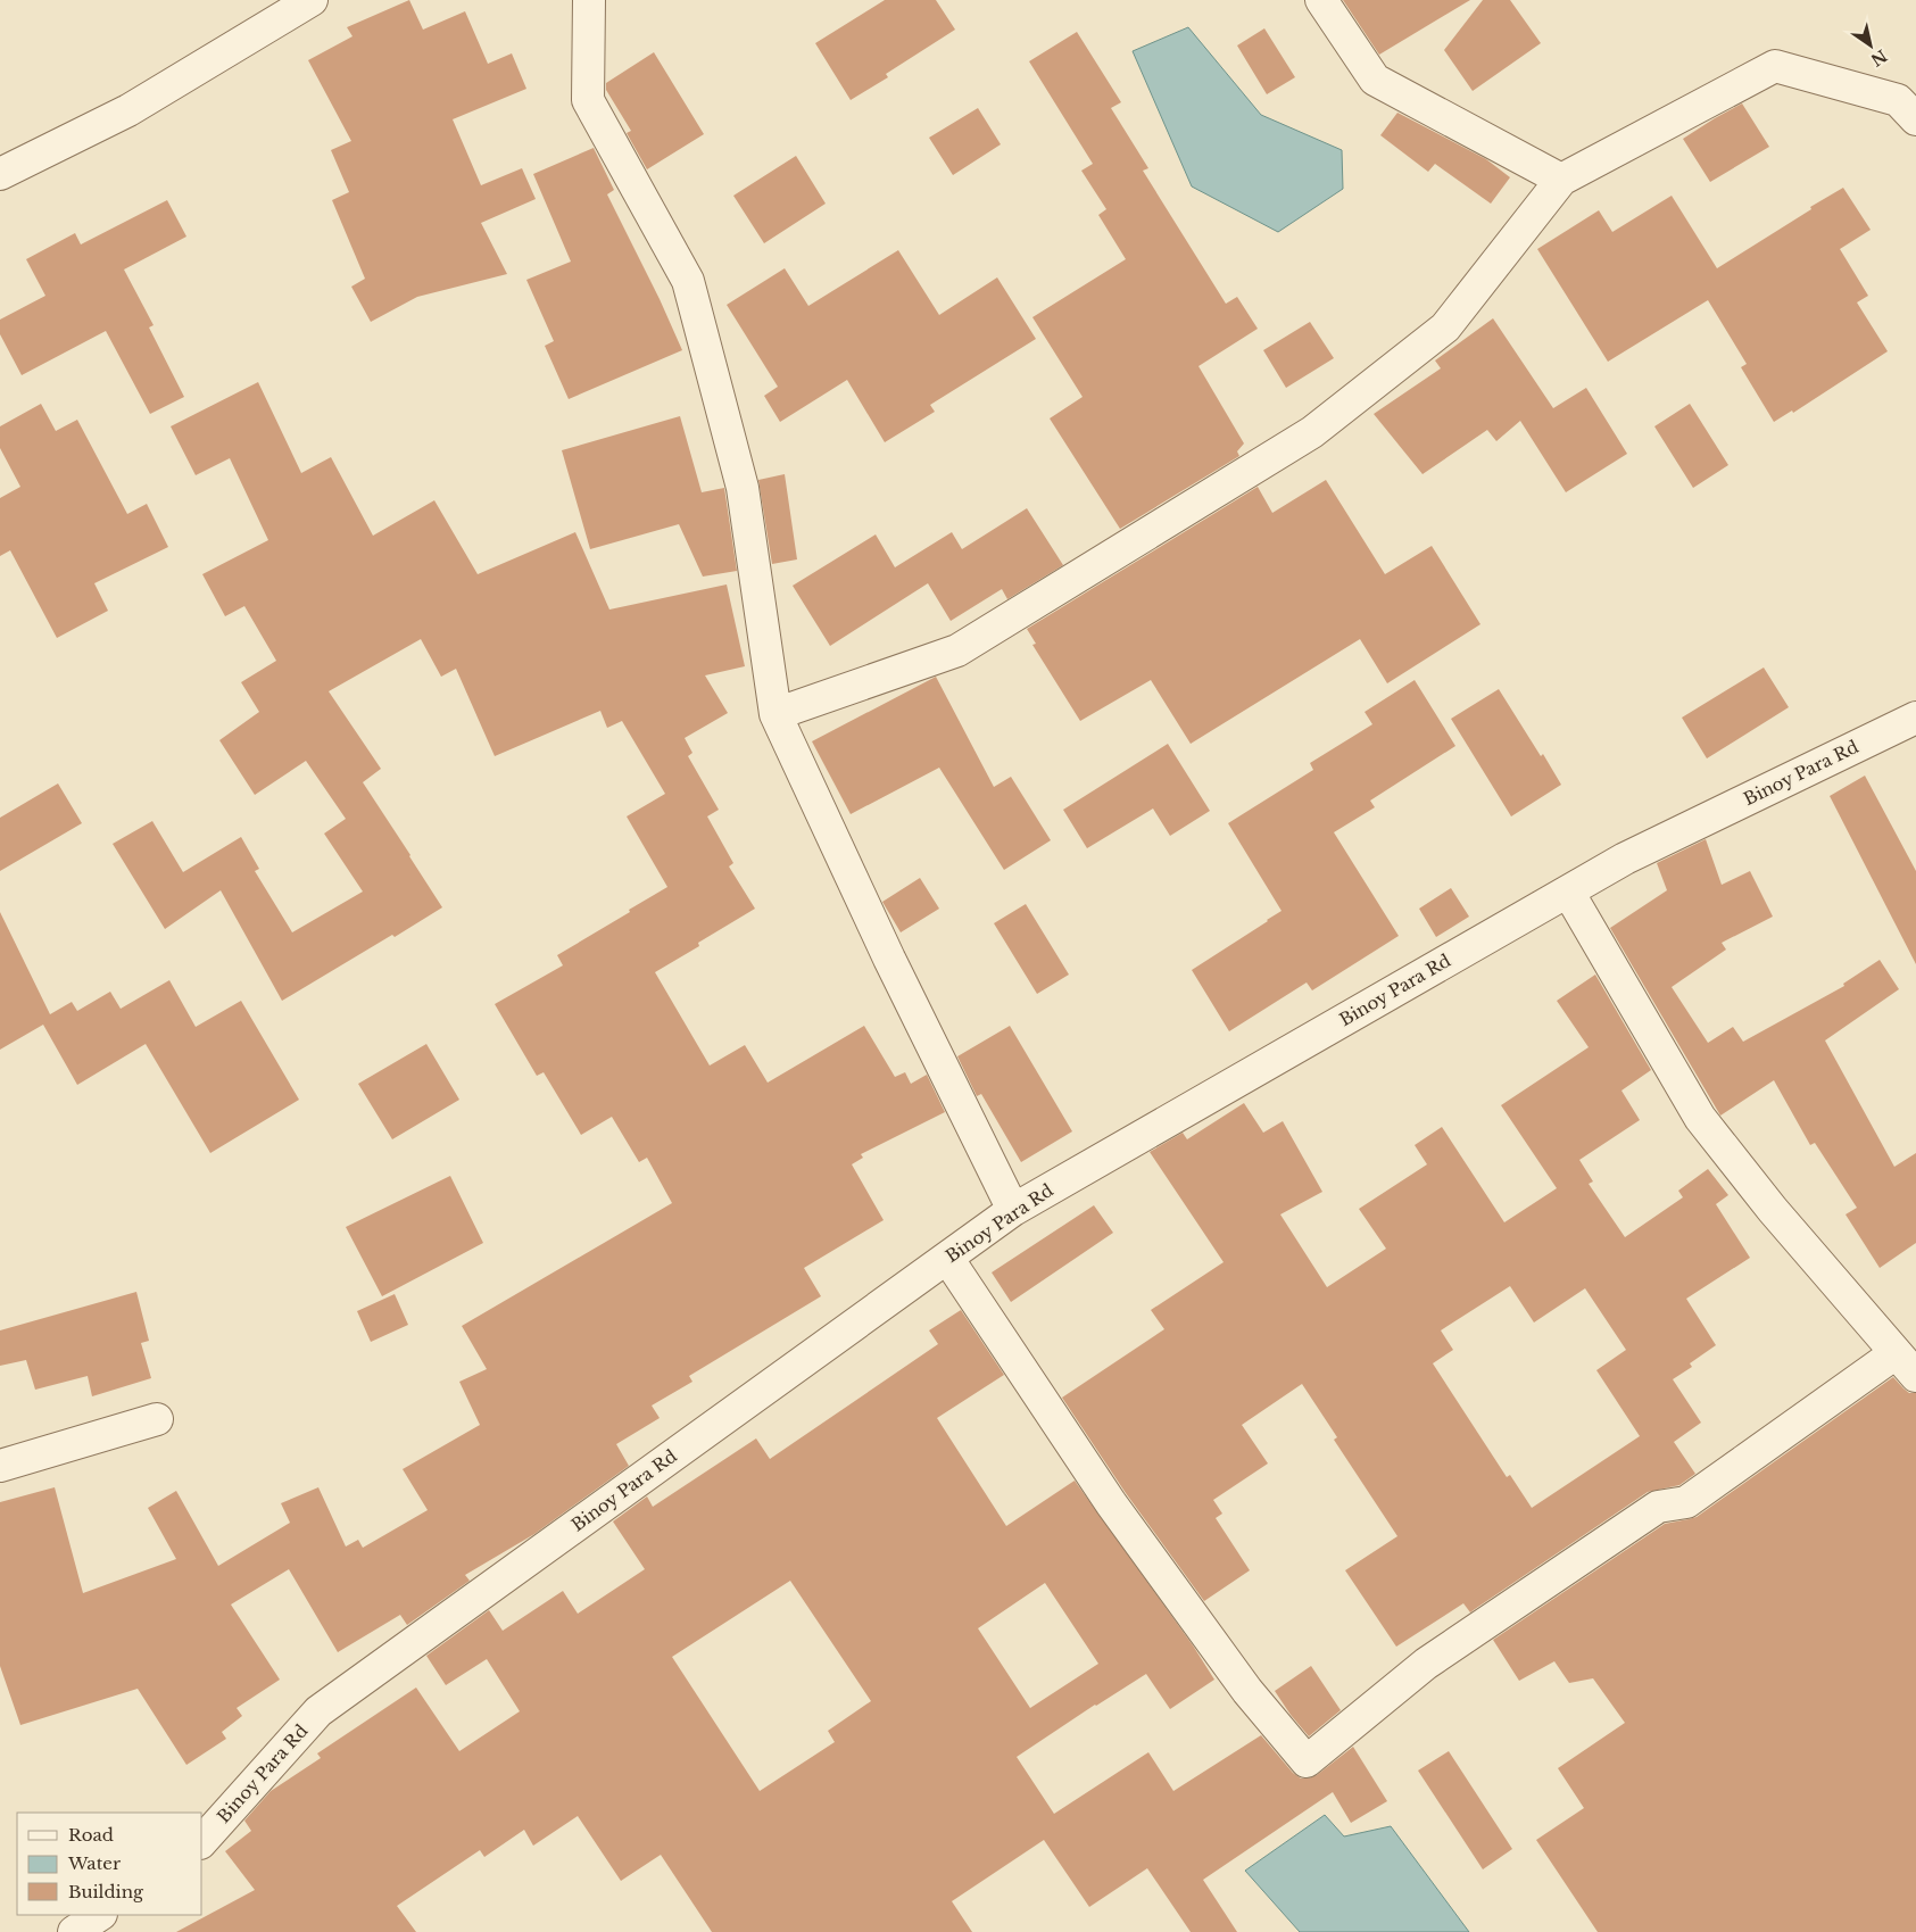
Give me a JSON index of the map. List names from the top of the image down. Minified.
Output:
{"streets":{"street":["Binoy Para Rd"]},"legend":["Road","Water","Building"],"north":"bottom right"}
